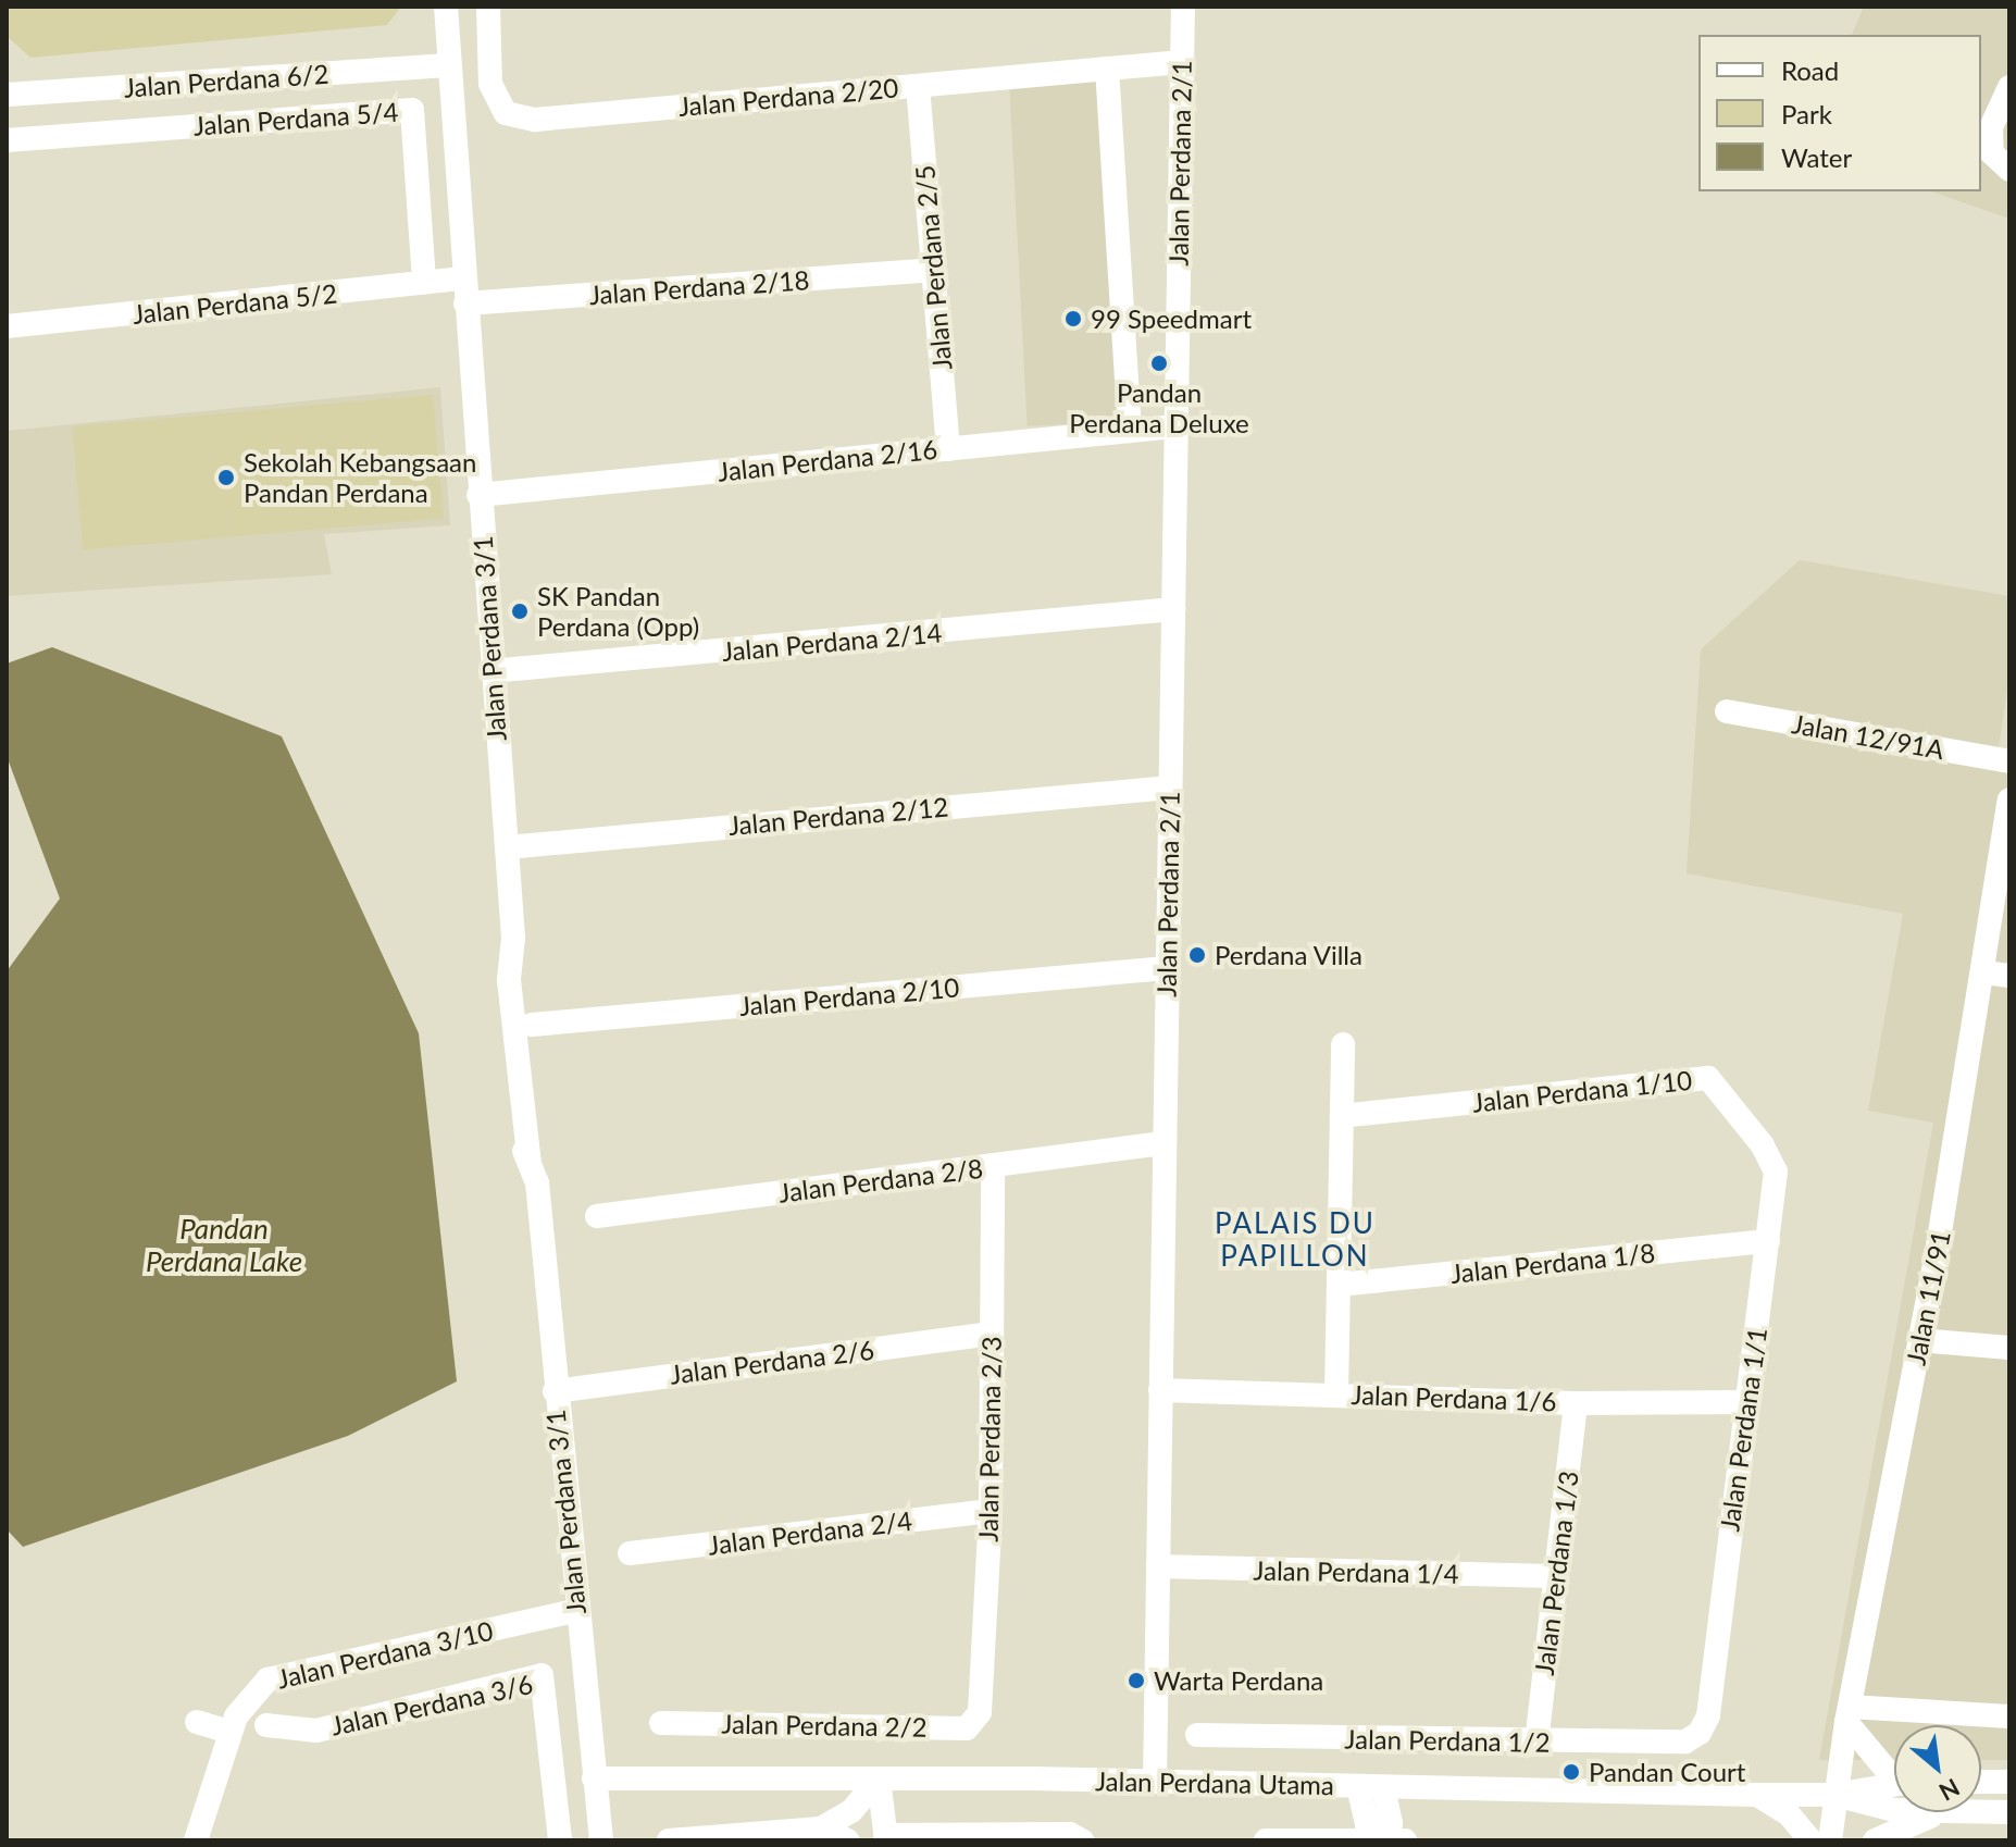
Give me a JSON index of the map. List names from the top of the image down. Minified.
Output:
{"streets":{"street":["Jalan Perdana 6/2","Jalan Perdana 2/20","Jalan Perdana 5/4","Jalan Perdana 2/1","Jalan Perdana 2/5","Jalan Perdana 2/18","Jalan Perdana 5/2","Jalan Perdana 2/16","Jalan Perdana 3/1","Jalan Perdana 2/14","Jalan 12/91A","Jalan Perdana 2/12","Jalan Perdana 2/10","Jalan Perdana 1/10","Jalan Perdana 2/8","Jalan Perdana 1/8","Jalan 11/91","Jalan Perdana 2/6","Jalan Perdana 1/6","Jalan Perdana 1/1","Jalan Perdana 2/3","Jalan Perdana 2/4","Jalan Perdana 1/4","Jalan Perdana 1/3","Jalan Perdana 3/10","Jalan Perdana 3/6","Jalan Perdana 2/2","Jalan Perdana 1/2","Jalan Perdana Utama"]},"crossings":[["Jalan Perdana 6/2","Jalan Perdana 3/1"],["Jalan Perdana 2/20","Jalan Perdana 2/1"],["Jalan Perdana 2/20","Jalan Perdana 2/5"],["Jalan Perdana 5/4","Jalan Perdana 5/2"],["Jalan Perdana 2/1","Jalan Perdana 2/16"],["Jalan Perdana 2/1","Jalan Perdana 2/14"],["Jalan Perdana 2/1","Jalan Perdana 2/12"],["Jalan Perdana 2/1","Jalan Perdana 2/10"],["Jalan Perdana 2/1","Jalan Perdana 2/8"],["Jalan Perdana 2/1","Jalan Perdana 1/6"],["Jalan Perdana 2/1","Jalan Perdana 1/4"],["Jalan Perdana 2/1","Jalan Perdana Utama"],["Jalan Perdana 2/5","Jalan Perdana 2/18"],["Jalan Perdana 2/5","Jalan Perdana 2/16"],["Jalan Perdana 2/18","Jalan Perdana 5/2"],["Jalan Perdana 2/18","Jalan Perdana 3/1"],["Jalan Perdana 5/2","Jalan Perdana 3/1"],["Jalan Perdana 2/16","Jalan Perdana 3/1"],["Jalan Perdana 3/1","Jalan Perdana 2/14"],["Jalan Perdana 3/1","Jalan Perdana 2/12"],["Jalan Perdana 3/1","Jalan Perdana 2/10"],["Jalan Perdana 3/1","Jalan Perdana 2/6"],["Jalan Perdana 3/1","Jalan Perdana 3/10"],["Jalan Perdana 3/1","Jalan Perdana Utama"],["Jalan Perdana 1/10","Jalan Perdana 1/1"],["Jalan Perdana 2/8","Jalan Perdana 2/3"],["Jalan Perdana 1/8","Jalan Perdana 1/1"],["Jalan 11/91","Jalan Perdana Utama"],["Jalan Perdana 2/6","Jalan Perdana 2/3"],["Jalan Perdana 1/6","Jalan Perdana 1/1"],["Jalan Perdana 1/6","Jalan Perdana 1/3"],["Jalan Perdana 1/1","Jalan Perdana 1/2"],["Jalan Perdana 2/3","Jalan Perdana 2/4"],["Jalan Perdana 2/3","Jalan Perdana 2/2"],["Jalan Perdana 1/4","Jalan Perdana 1/3"],["Jalan Perdana 1/3","Jalan Perdana 1/2"]],"districts":["PALAIS DU PAPILLON"],"water":["Pandan Perdana Lake"],"places":["99 Speedmart","Pandan Perdana Deluxe","Sekolah Kebangsaan Pandan Perdana","SK Pandan Perdana (Opp)","Perdana Villa","Warta Perdana","Pandan Court"],"legend":["Road","Park","Water"],"north":"bottom right"}
